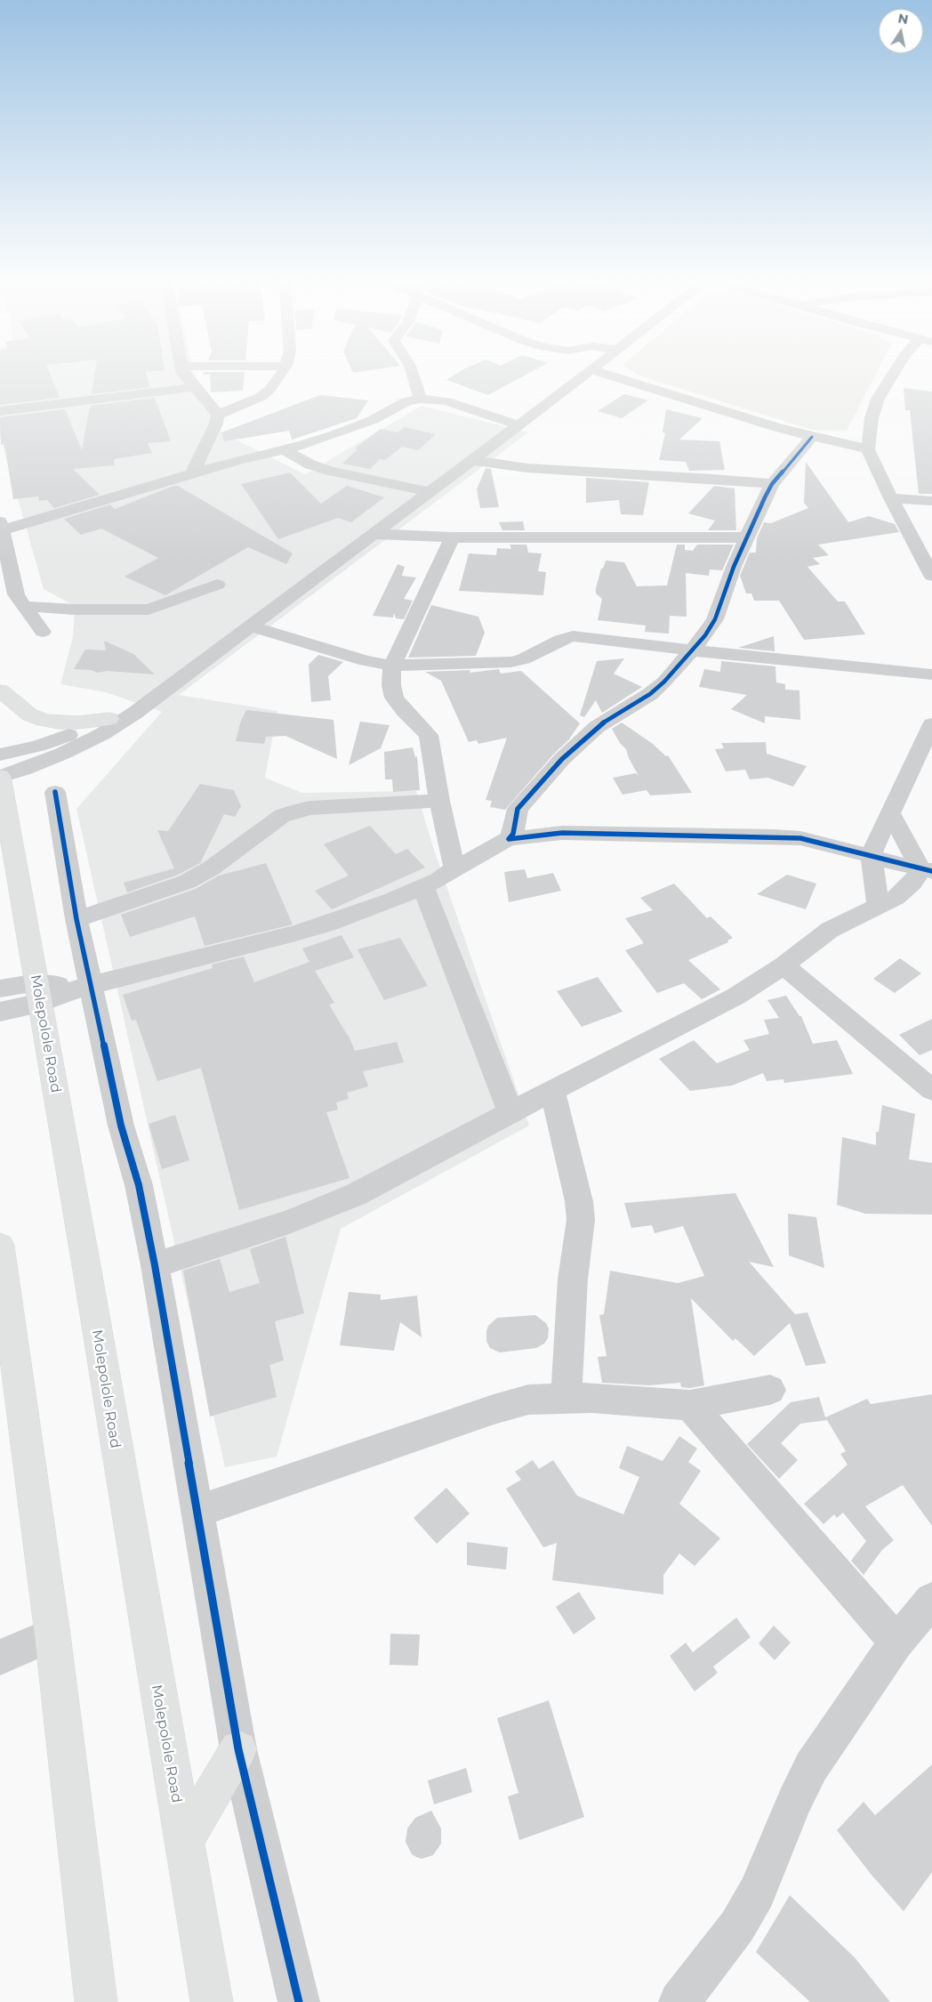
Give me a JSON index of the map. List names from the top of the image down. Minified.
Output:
{"streets":{"main road":["Molepolole Road"]},"north":"top"}
